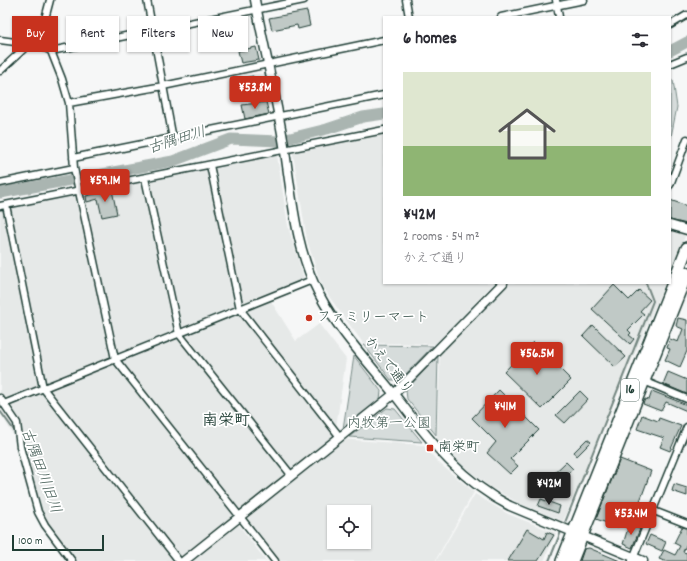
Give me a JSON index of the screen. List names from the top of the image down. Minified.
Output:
{"streets":{"highway":["16"],"street":["かえで通り"]},"crossings":[["かえで通り","16"]],"districts":["南栄町"],"water":["古隅田川","古隅田川旧川"],"parks":["内牧第一公園"],"places":{"other":["ファミリーマート"],"transit":["南栄町"]},"scale_bar":"100 m","page":{"chip":["Buy","Rent","Filters","New"],"heading":"6 homes","list":[{"name":"¥42M","note":"2 rooms · 54 m² · かえで通り"}],"price":["¥53.8M","¥59.1M","¥56.5M","¥41M","¥42M","¥53.4M"],"scale":"100 m"}}
